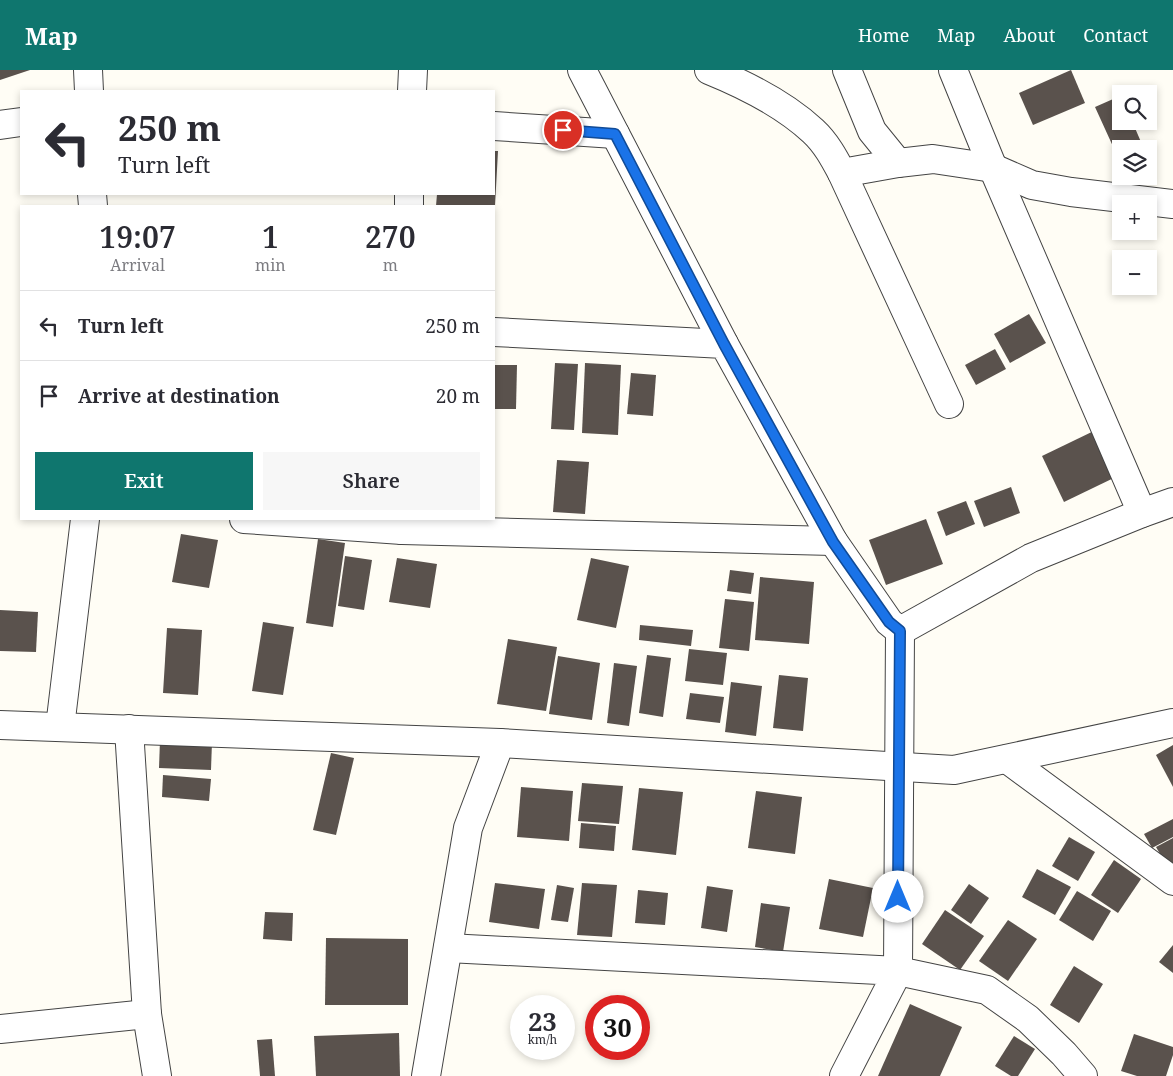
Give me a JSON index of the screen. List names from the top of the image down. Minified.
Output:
{"page":{"header":"Map","nav":["Home","Map","About","Contact"],"map_buttons":["+","−"],"turn":["250 m","Turn left"],"eta":["19:07","Arrival","1","min","270","m"],"list":[{"name":"Turn left","value":"250 m"},{"name":"Arrive at destination","value":"20 m"}],"buttons":["Exit","Share"],"speed":"23 km/h","limit":"30"}}
